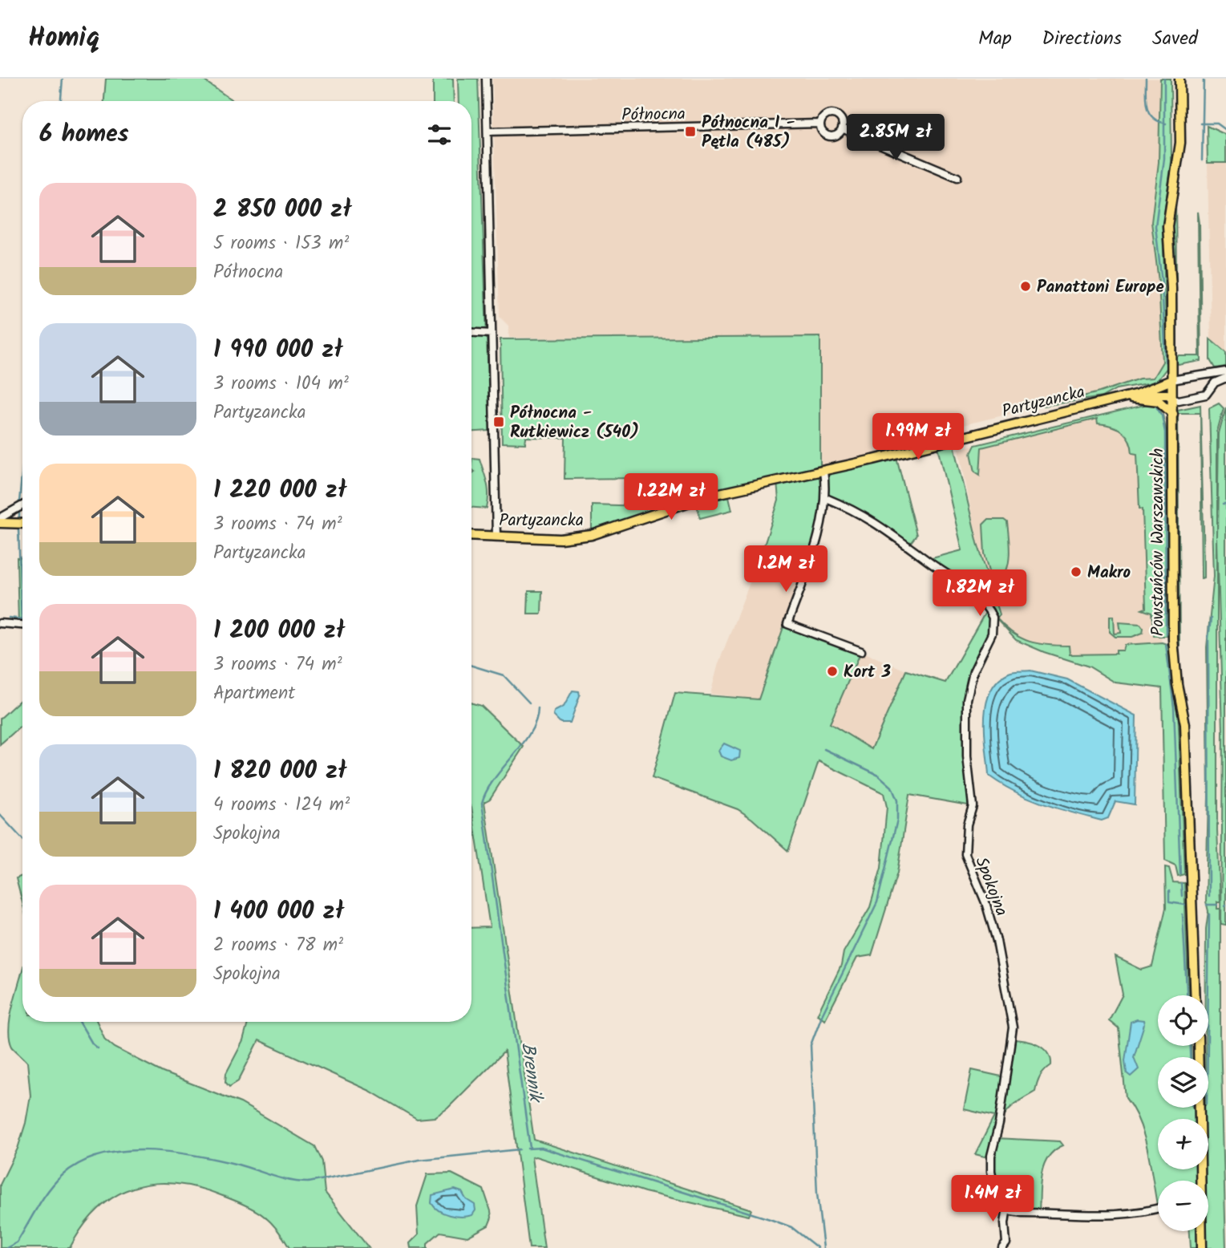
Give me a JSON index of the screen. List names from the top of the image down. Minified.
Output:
{"streets":{"main road":["Partyzancka","Powstańców Warszawskich"],"street":["Północna","Spokojna"]},"crossings":[["Partyzancka","Powstańców Warszawskich"]],"water":["Brennik"],"places":{"transit":["Północna I - Pętla (485)","Północna - Rutkiewicz (540)"],"other":["Panattoni Europe","Makro","Kort 3"]},"page":{"header":"Homiq","nav":["Map","Directions","Saved"],"heading":"6 homes","price":["2.85M zł","1.99M zł","1.22M zł","1.2M zł","1.82M zł","1.4M zł"],"list":[{"name":"2 850 000 zł","note":"5 rooms · 153 m² · Północna"},{"name":"1 990 000 zł","note":"3 rooms · 104 m² · Partyzancka"},{"name":"1 220 000 zł","note":"3 rooms · 74 m² · Partyzancka"},{"name":"1 200 000 zł","note":"3 rooms · 74 m² · Apartment"},{"name":"1 820 000 zł","note":"4 rooms · 124 m² · Spokojna"},{"name":"1 400 000 zł","note":"2 rooms · 78 m² · Spokojna"}],"map_buttons":["+","−"]}}
